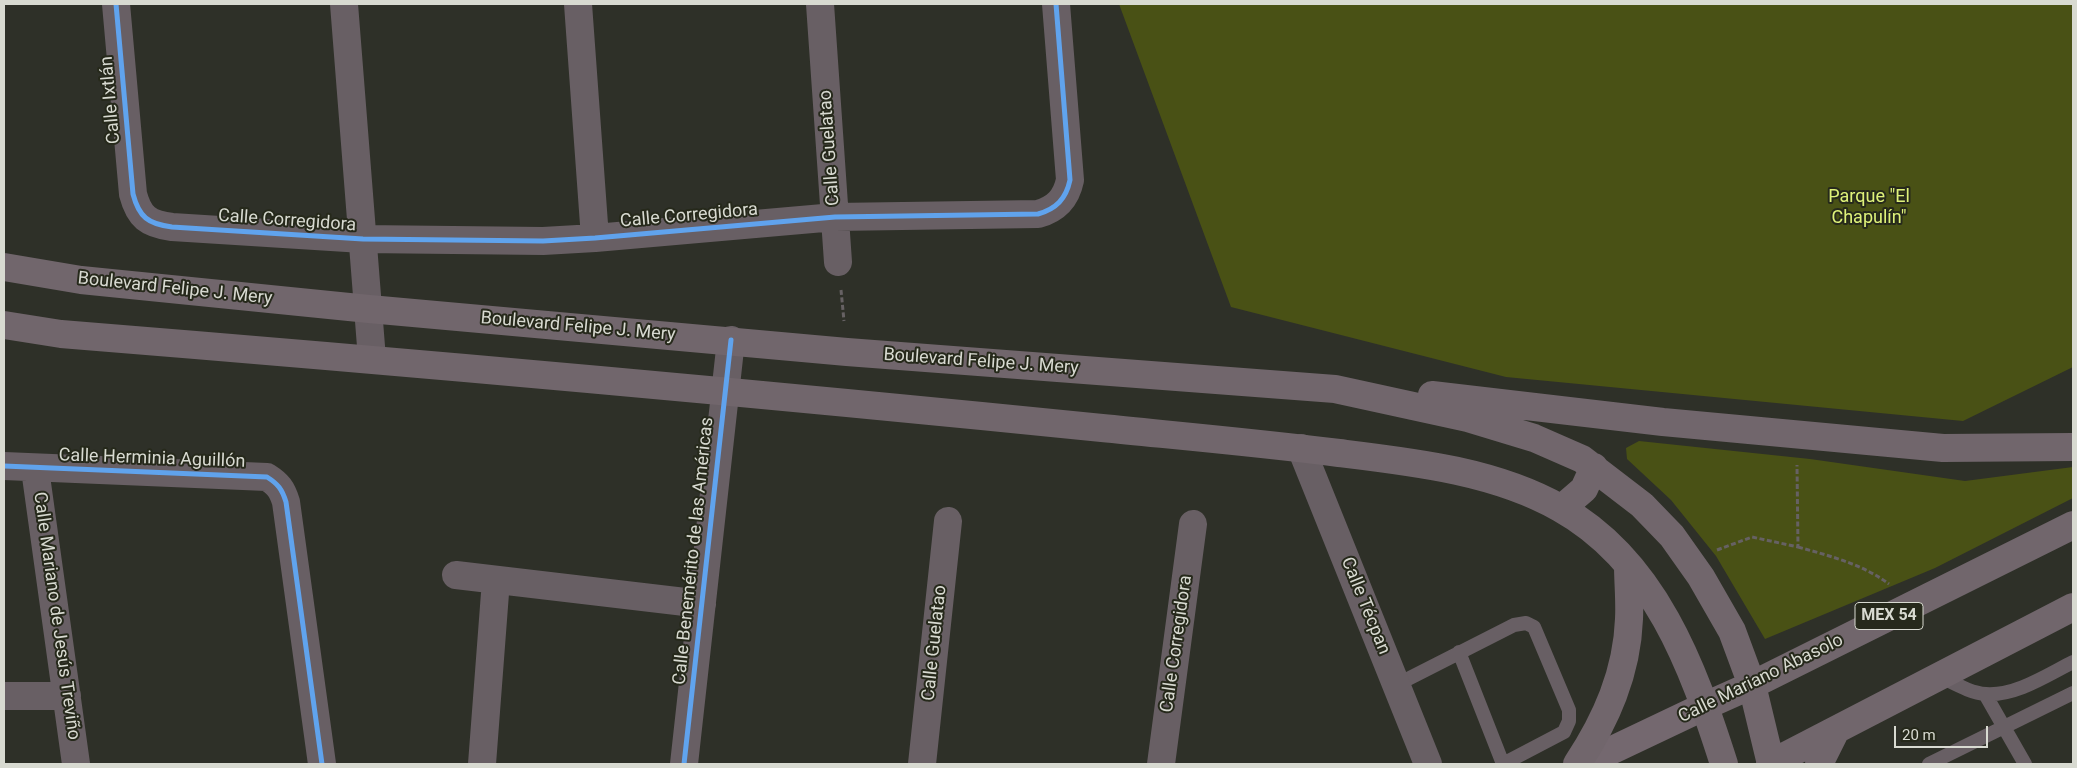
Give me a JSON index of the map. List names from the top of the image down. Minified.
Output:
{"streets":{"main road":["Boulevard Felipe J. Mery","MEX 54","Calle Mariano Abasolo"],"street":["Calle Ixtlán","Calle Guelatao","Calle Corregidora","Calle Herminia Aguillón","Calle Benemérito de las Américas","Calle Técpan","Calle Mariano de Jesús Treviño"]},"crossings":[["Calle Ixtlán","Calle Corregidora"],["Calle Guelatao","Calle Corregidora"],["Boulevard Felipe J. Mery","Calle Benemérito de las Américas"],["Boulevard Felipe J. Mery","Calle Mariano Abasolo"],["Calle Herminia Aguillón","Calle Mariano de Jesús Treviño"]],"parks":["Parque \"El Chapulín\""],"scale_bar":"20 m"}
